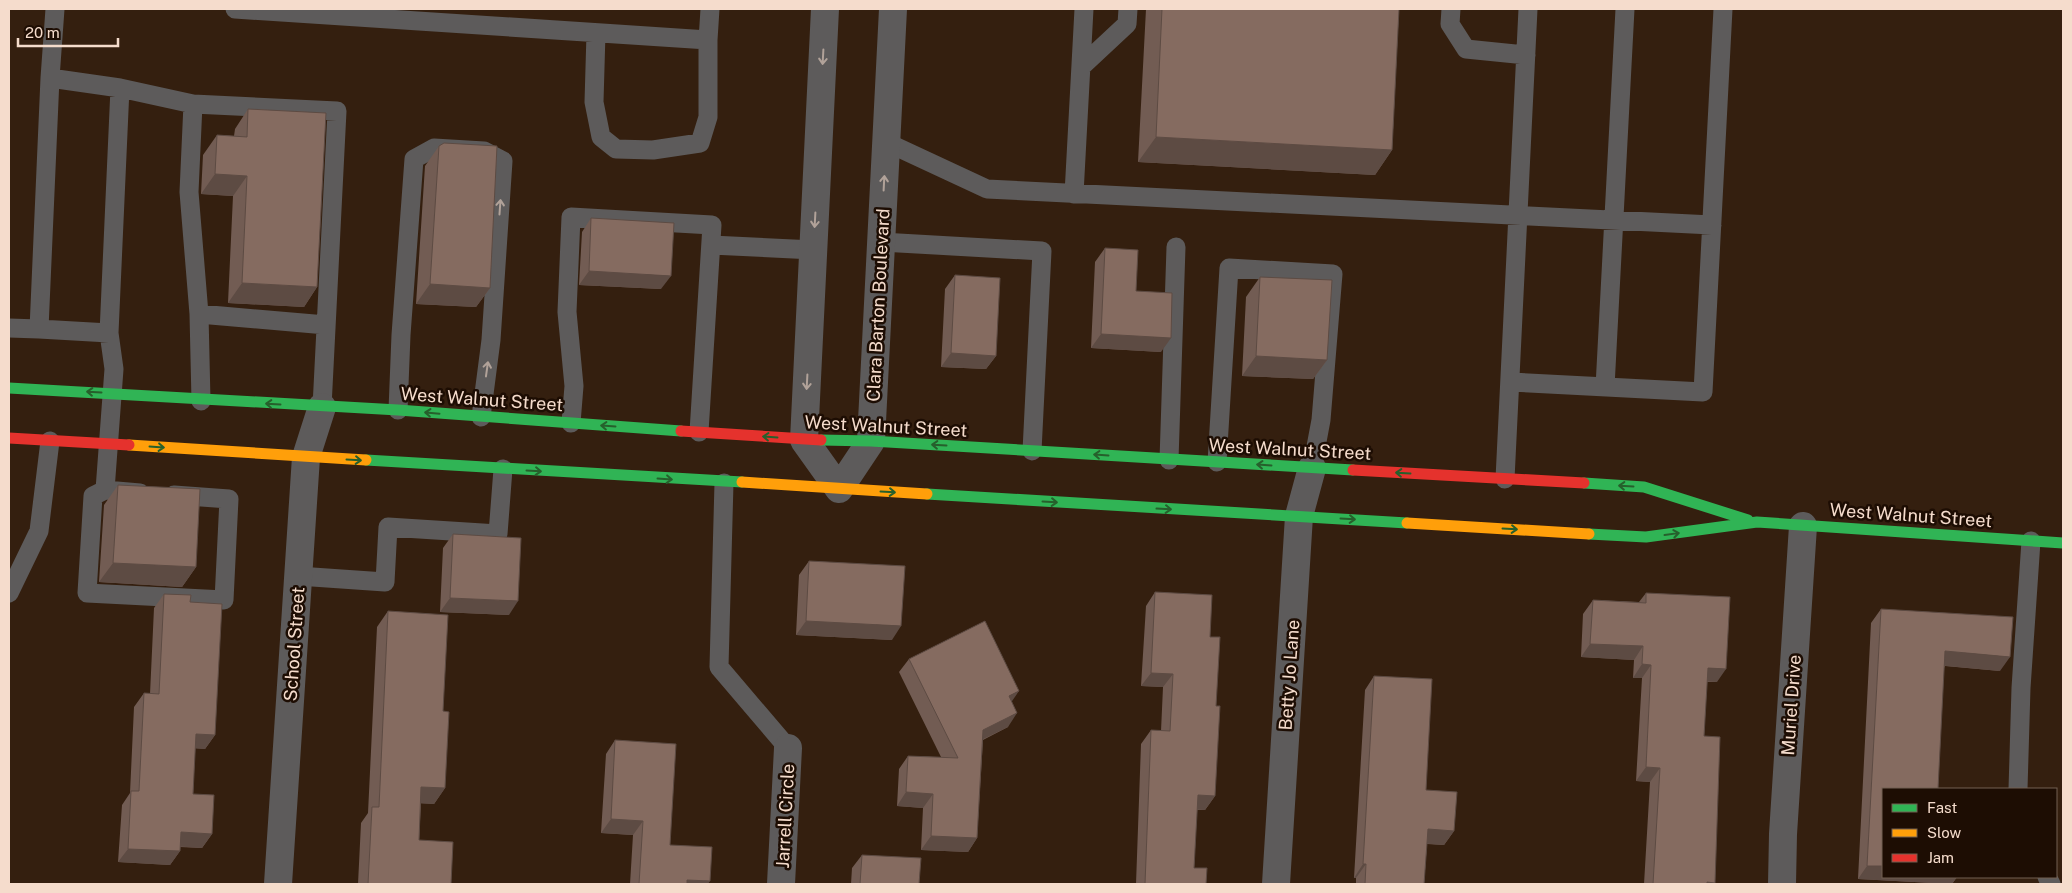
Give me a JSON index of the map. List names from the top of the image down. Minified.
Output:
{"streets":{"main road":["West Walnut Street"],"street":["Clara Barton Boulevard","School Street","Betty Jo Lane","Muriel Drive","Jarrell Circle"]},"crossings":[["Clara Barton Boulevard","West Walnut Street"],["West Walnut Street","School Street"],["West Walnut Street","Betty Jo Lane"],["West Walnut Street","Muriel Drive"]],"legend":["Fast","Slow","Jam"],"scale_bar":"20 m"}
